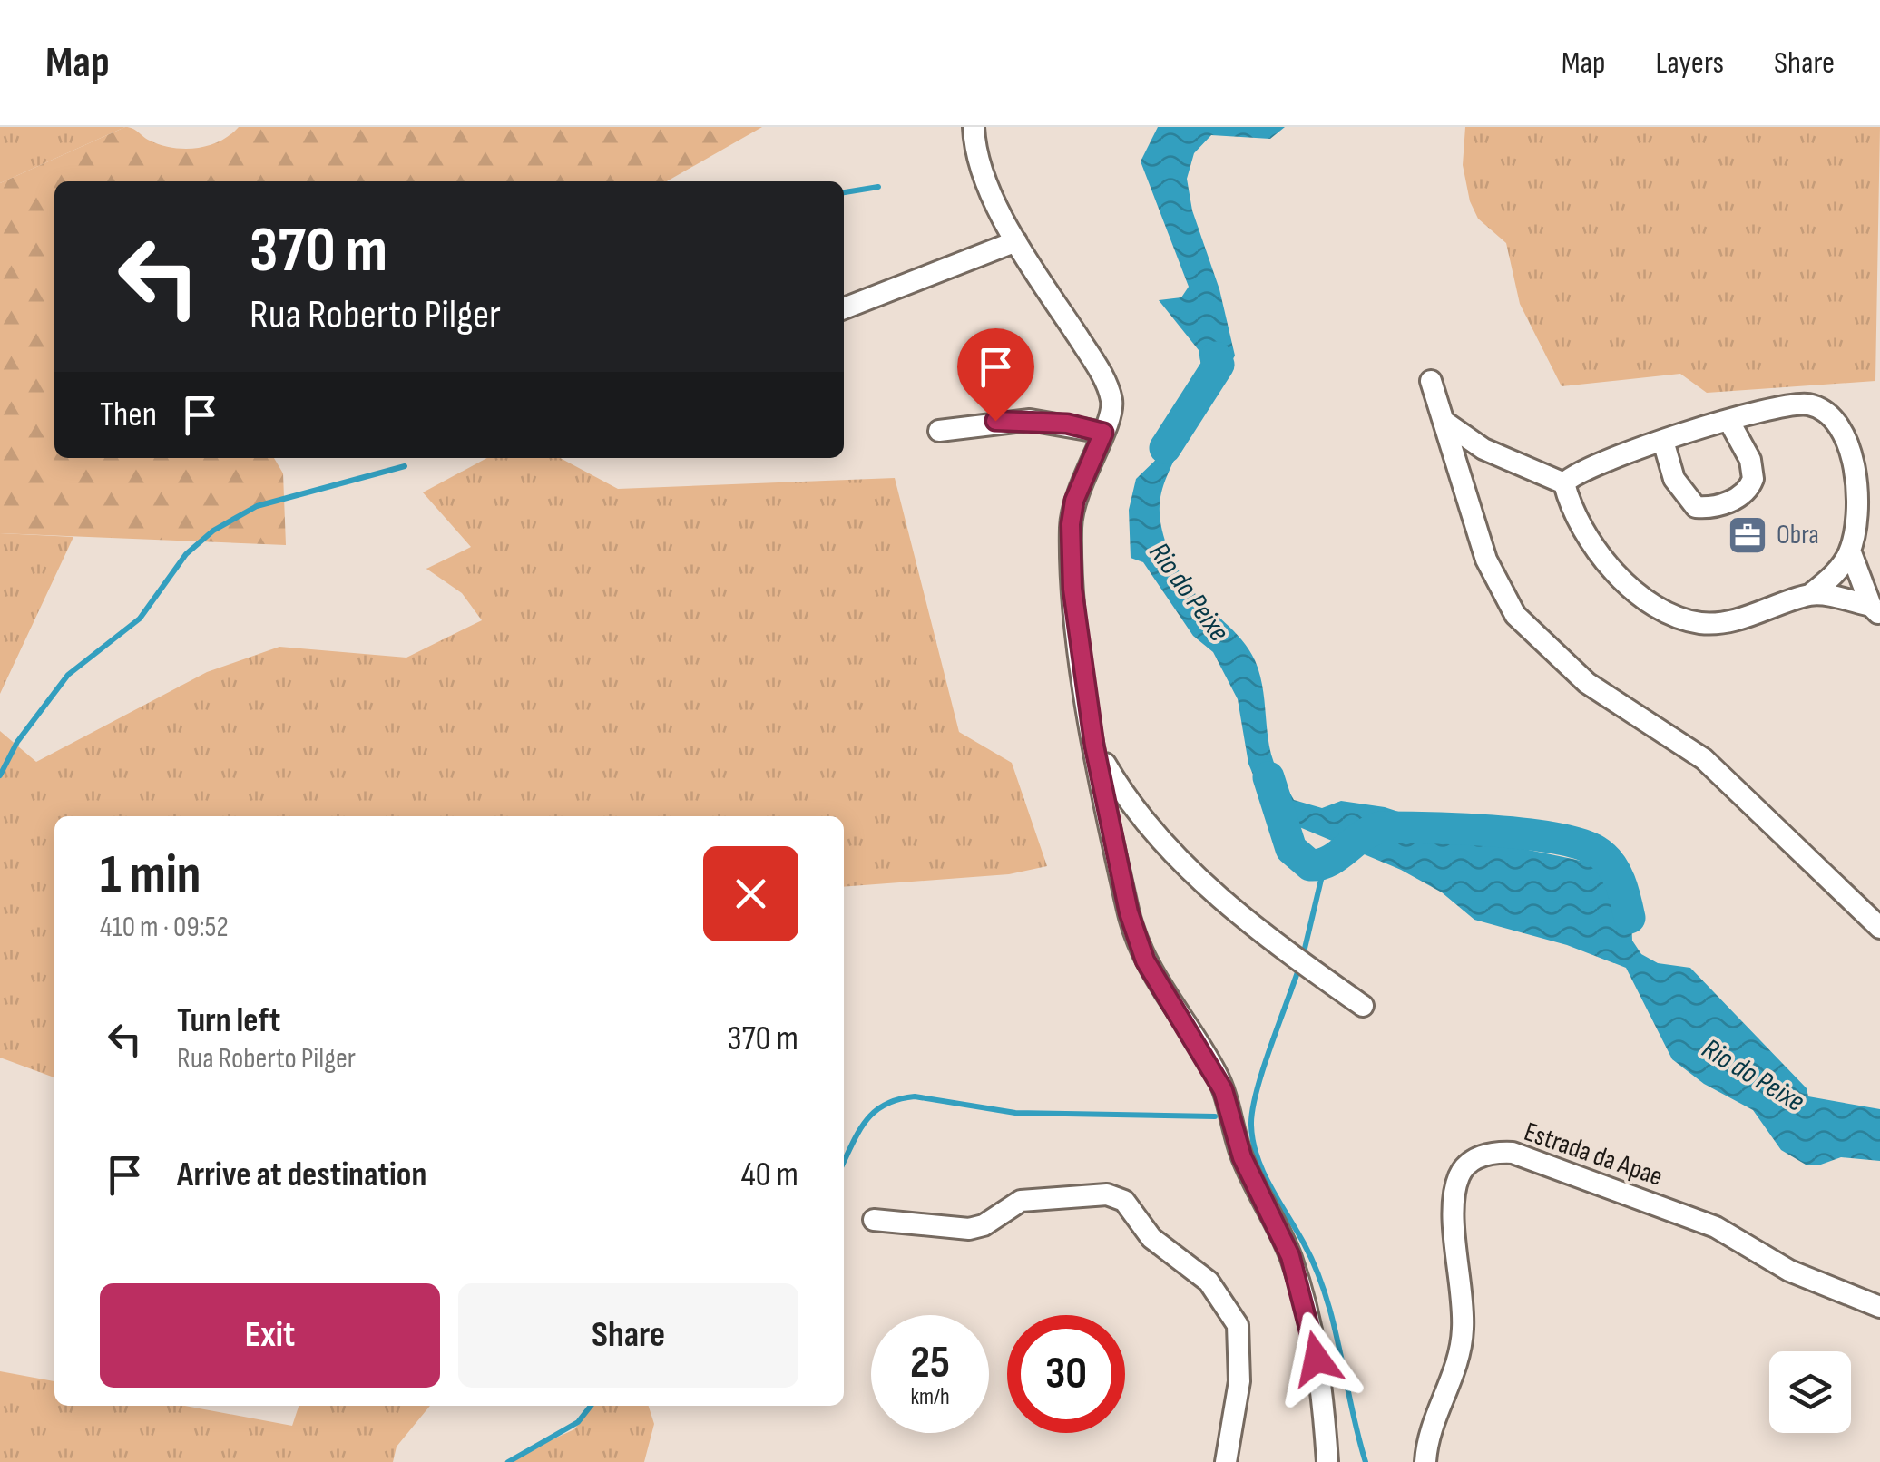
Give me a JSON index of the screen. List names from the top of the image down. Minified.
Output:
{"streets":{"street":["Estrada da Apae"]},"water":["Rio do Peixe"],"places":{"office":["Obra"]},"page":{"header":"Map","nav":["Map","Layers","Share"],"turn":["370 m","Rua Roberto Pilger"],"then":"Then","heading":["1 min","410 m · 09:52"],"list":[{"name":"Turn left","note":"Rua Roberto Pilger","value":"370 m"},{"name":"Arrive at destination","value":"40 m"}],"buttons":["Exit","Share"],"speed":"25 km/h","limit":"30"}}
